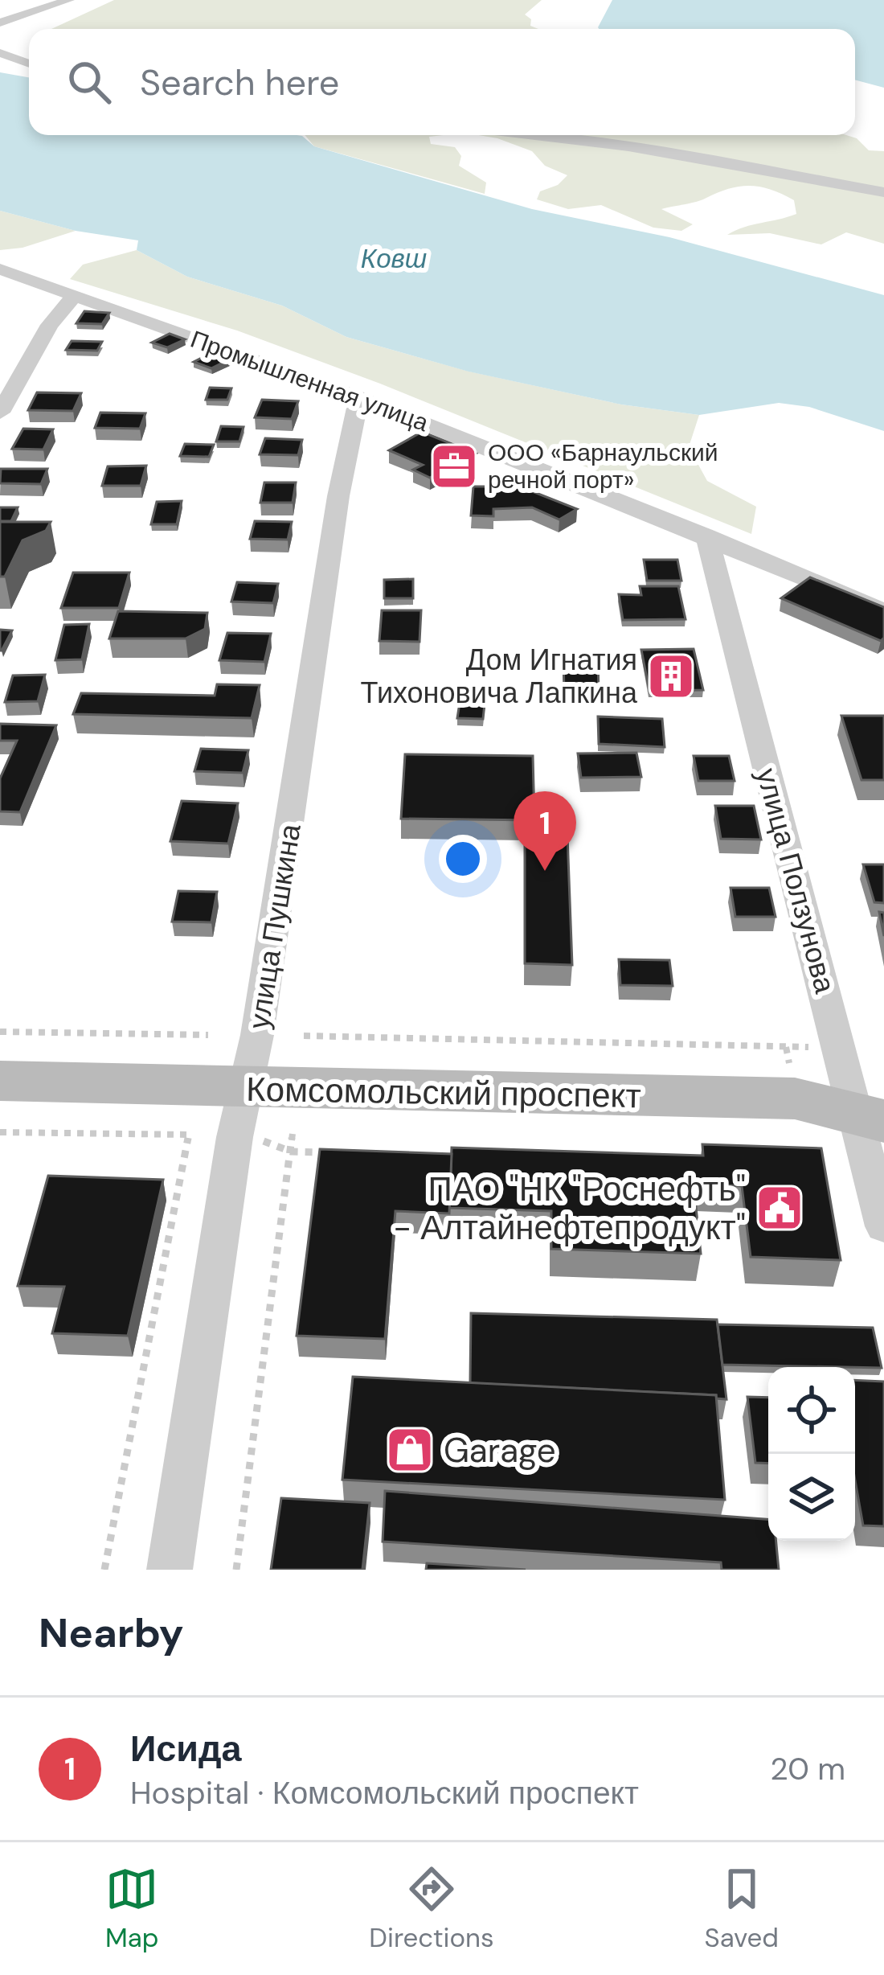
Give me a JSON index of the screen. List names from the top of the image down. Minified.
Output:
{"streets":{"street":["Промышленная улица","улица Ползунова","улица Пушкина","Комсомольский проспект"]},"crossings":[["Промышленная улица","улица Ползунова"],["Промышленная улица","улица Пушкина"],["улица Ползунова","Комсомольский проспект"],["улица Пушкина","Комсомольский проспект"]],"water":["Ковш"],"places":{"office":["ООО «Барнаульский речной порт»"],"building":["Дом Игнатия Тихоновича Лапкина"],"public building":["ПАО \"НК \"Роснефть\" - Алтайнефтепродукт\""],"shop":["Garage"]},"page":{"search":"Search here","pins":"1","heading":"Nearby","list":[{"mark":"1","name":"Исида","note":"Hospital · Комсомольский проспект","value":"20 m"}],"nav":["Map","Directions","Saved"]}}
